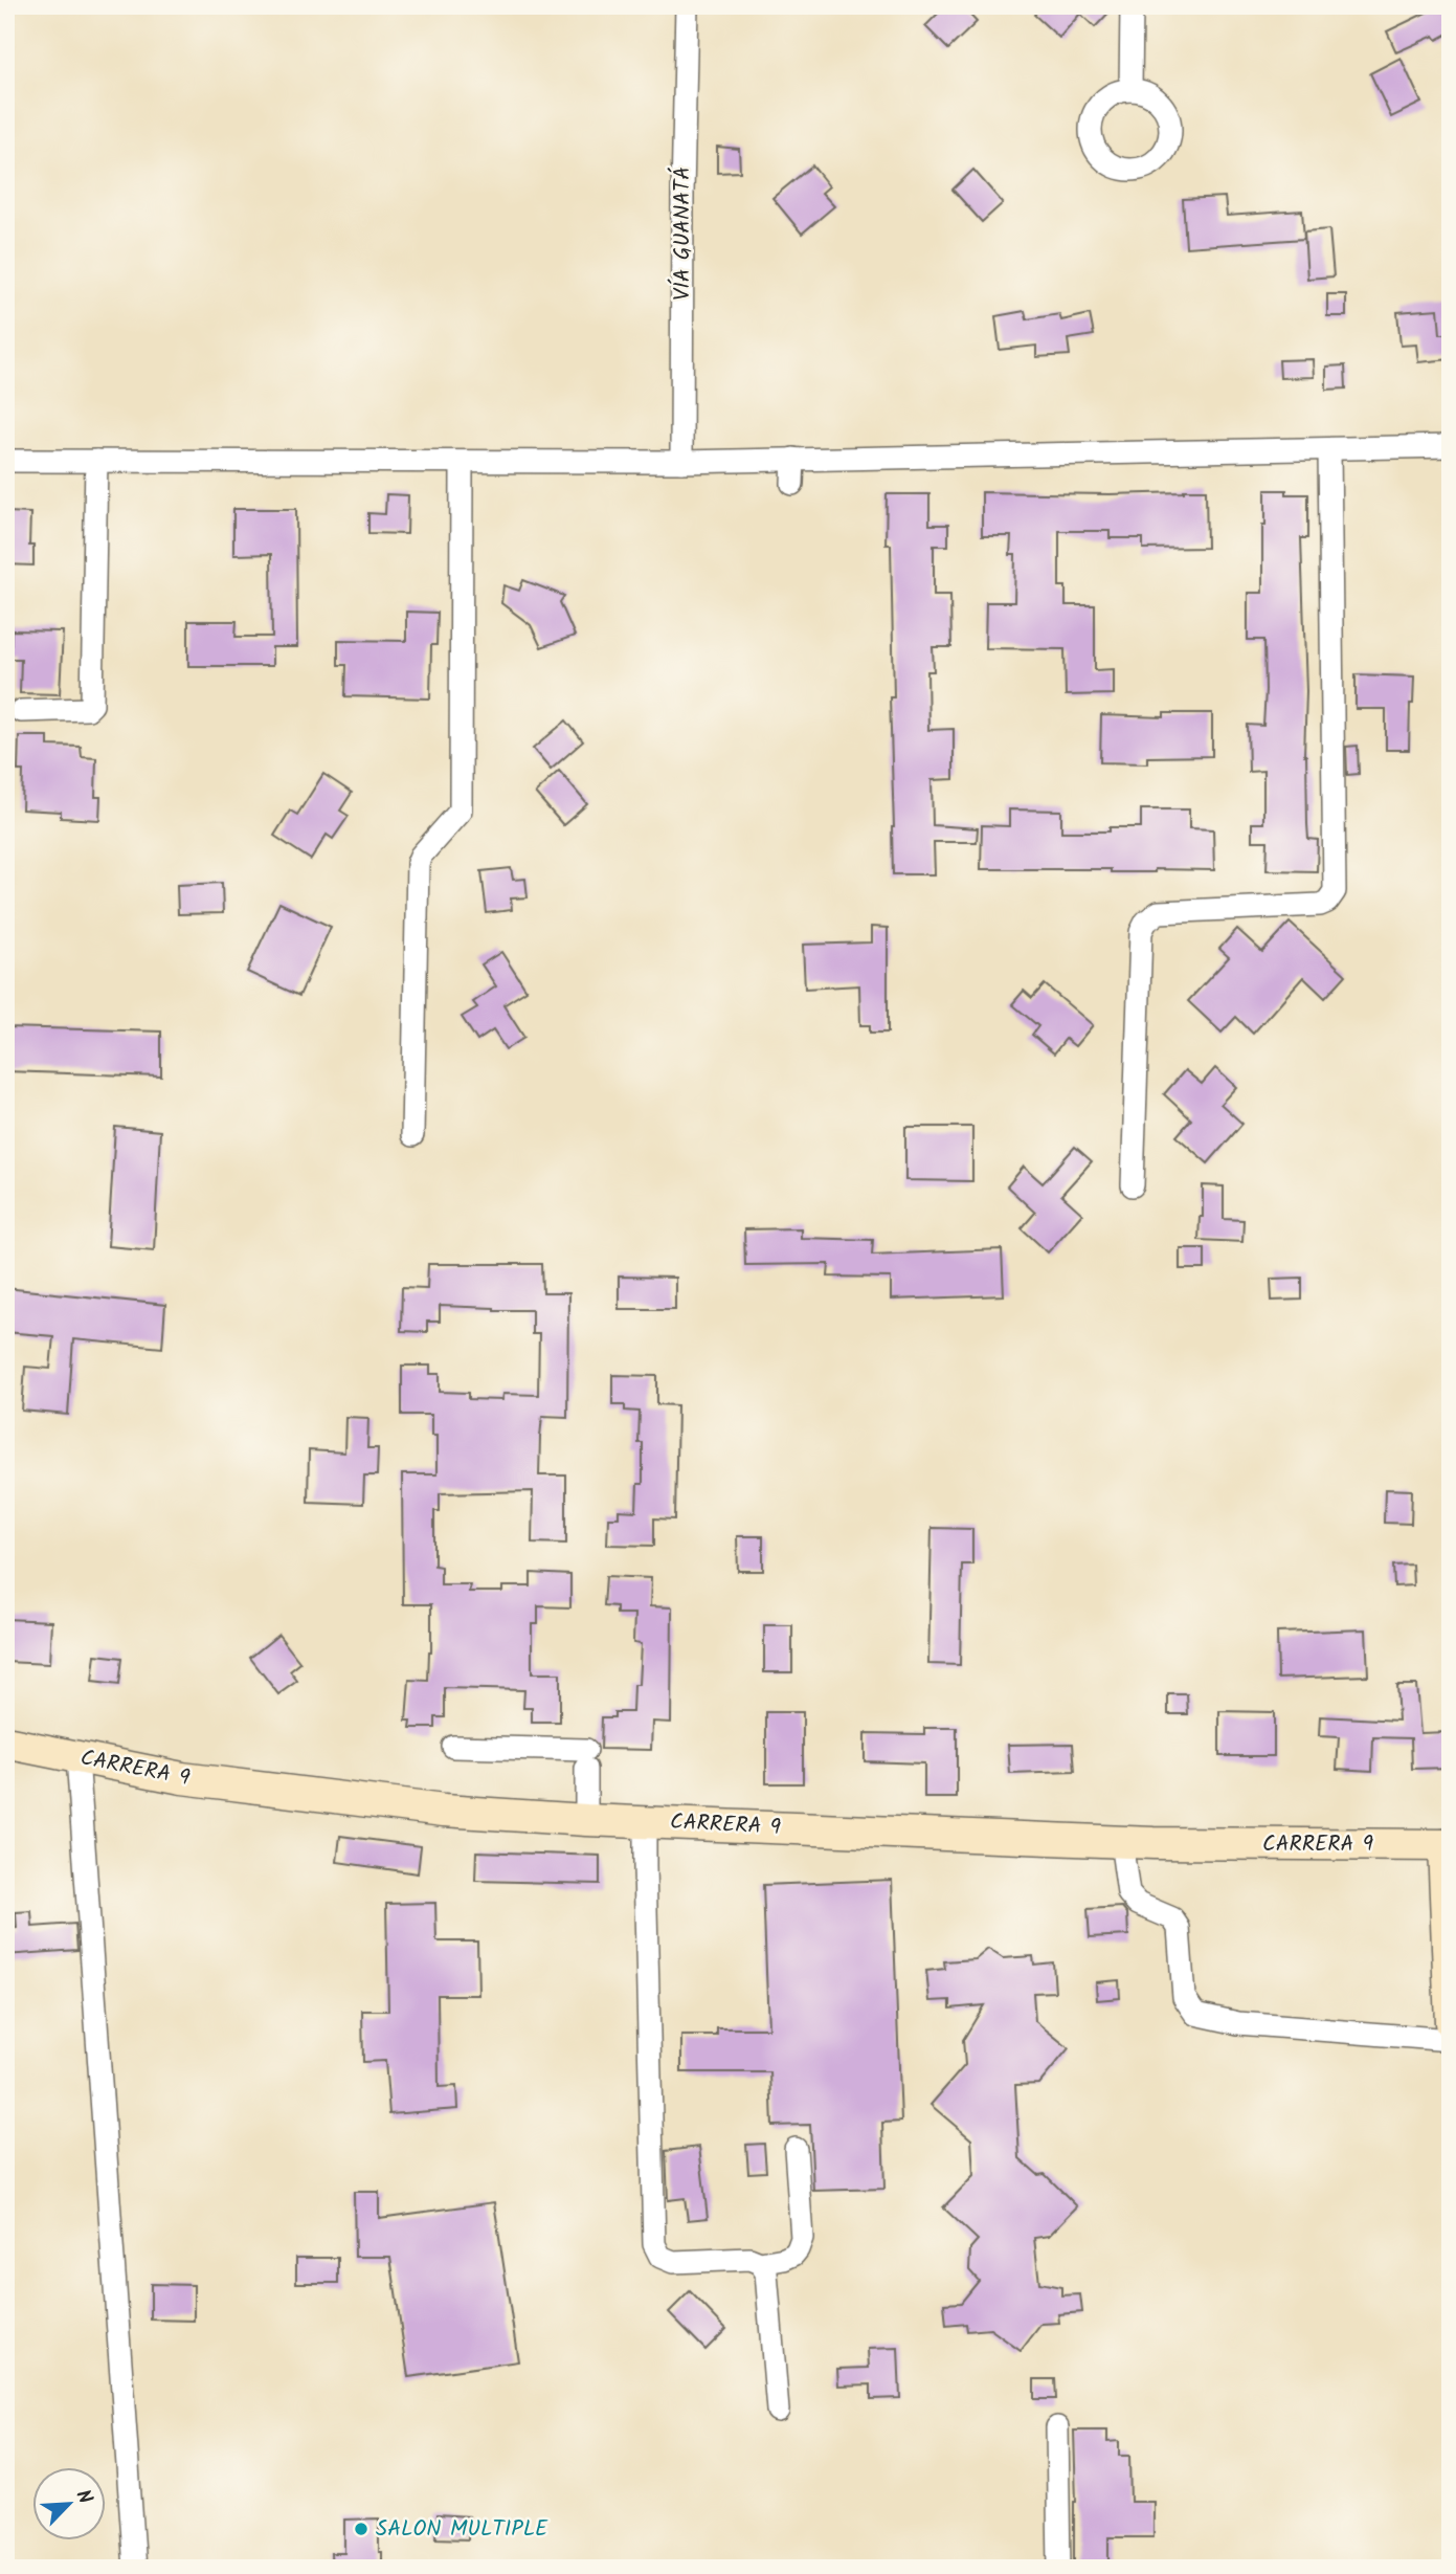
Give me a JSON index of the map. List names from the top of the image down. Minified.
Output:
{"streets":{"main road":["CARRERA 9"],"street":["VÍA GUANATÁ"]},"places":["SALON MULTIPLE"],"north":"top right"}
